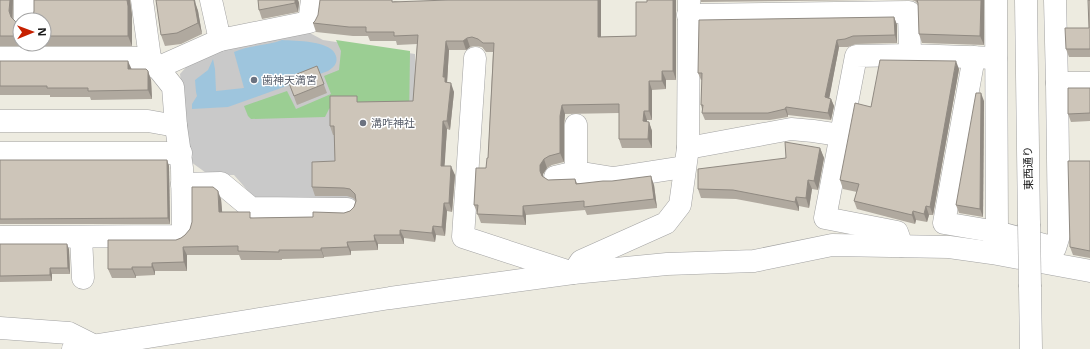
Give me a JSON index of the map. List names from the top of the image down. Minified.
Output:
{"streets":{"street":["東西通り"]},"places":["歯神天満宮","溝咋神社"],"north":"right"}
